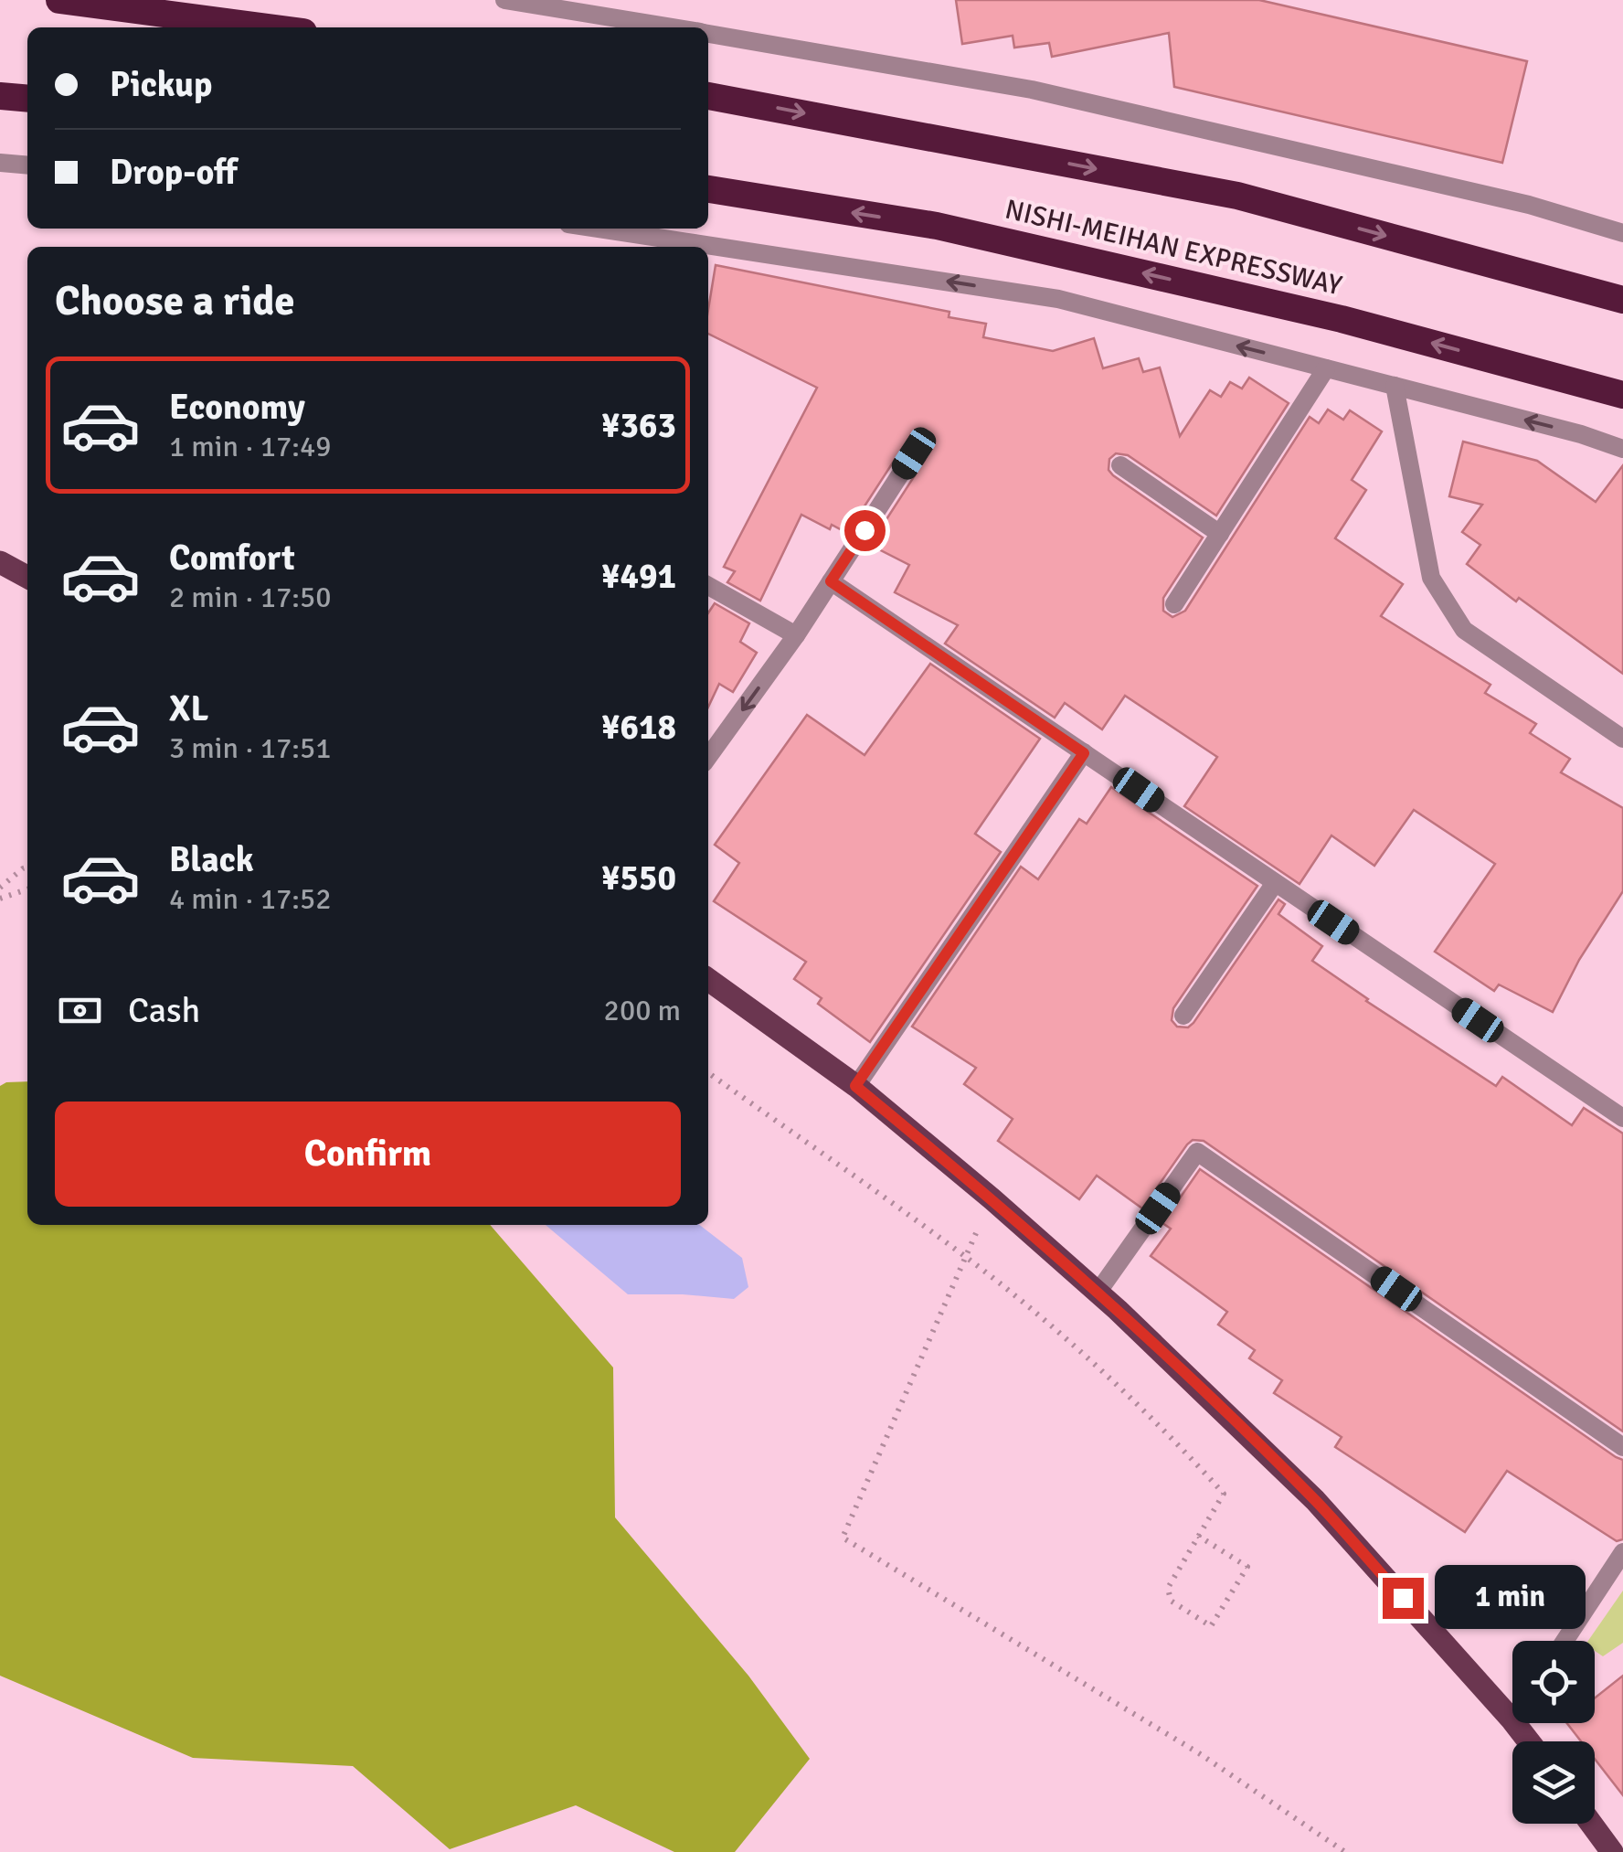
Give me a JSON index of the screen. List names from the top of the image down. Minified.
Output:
{"streets":{"highway":["NISHI-MEIHAN EXPRESSWAY"]},"page":{"banner":["Pickup","Drop-off"],"heading":"Choose a ride","list":[{"name":"Economy","note":"1 min · 17:49","value":"¥363"},{"name":"Comfort","note":"2 min · 17:50","value":"¥491"},{"name":"XL","note":"3 min · 17:51","value":"¥618"},{"name":"Black","note":"4 min · 17:52","value":"¥550"}],"pay":["Cash","200 m"],"buttons":"Confirm","bubble":"1 min"}}
